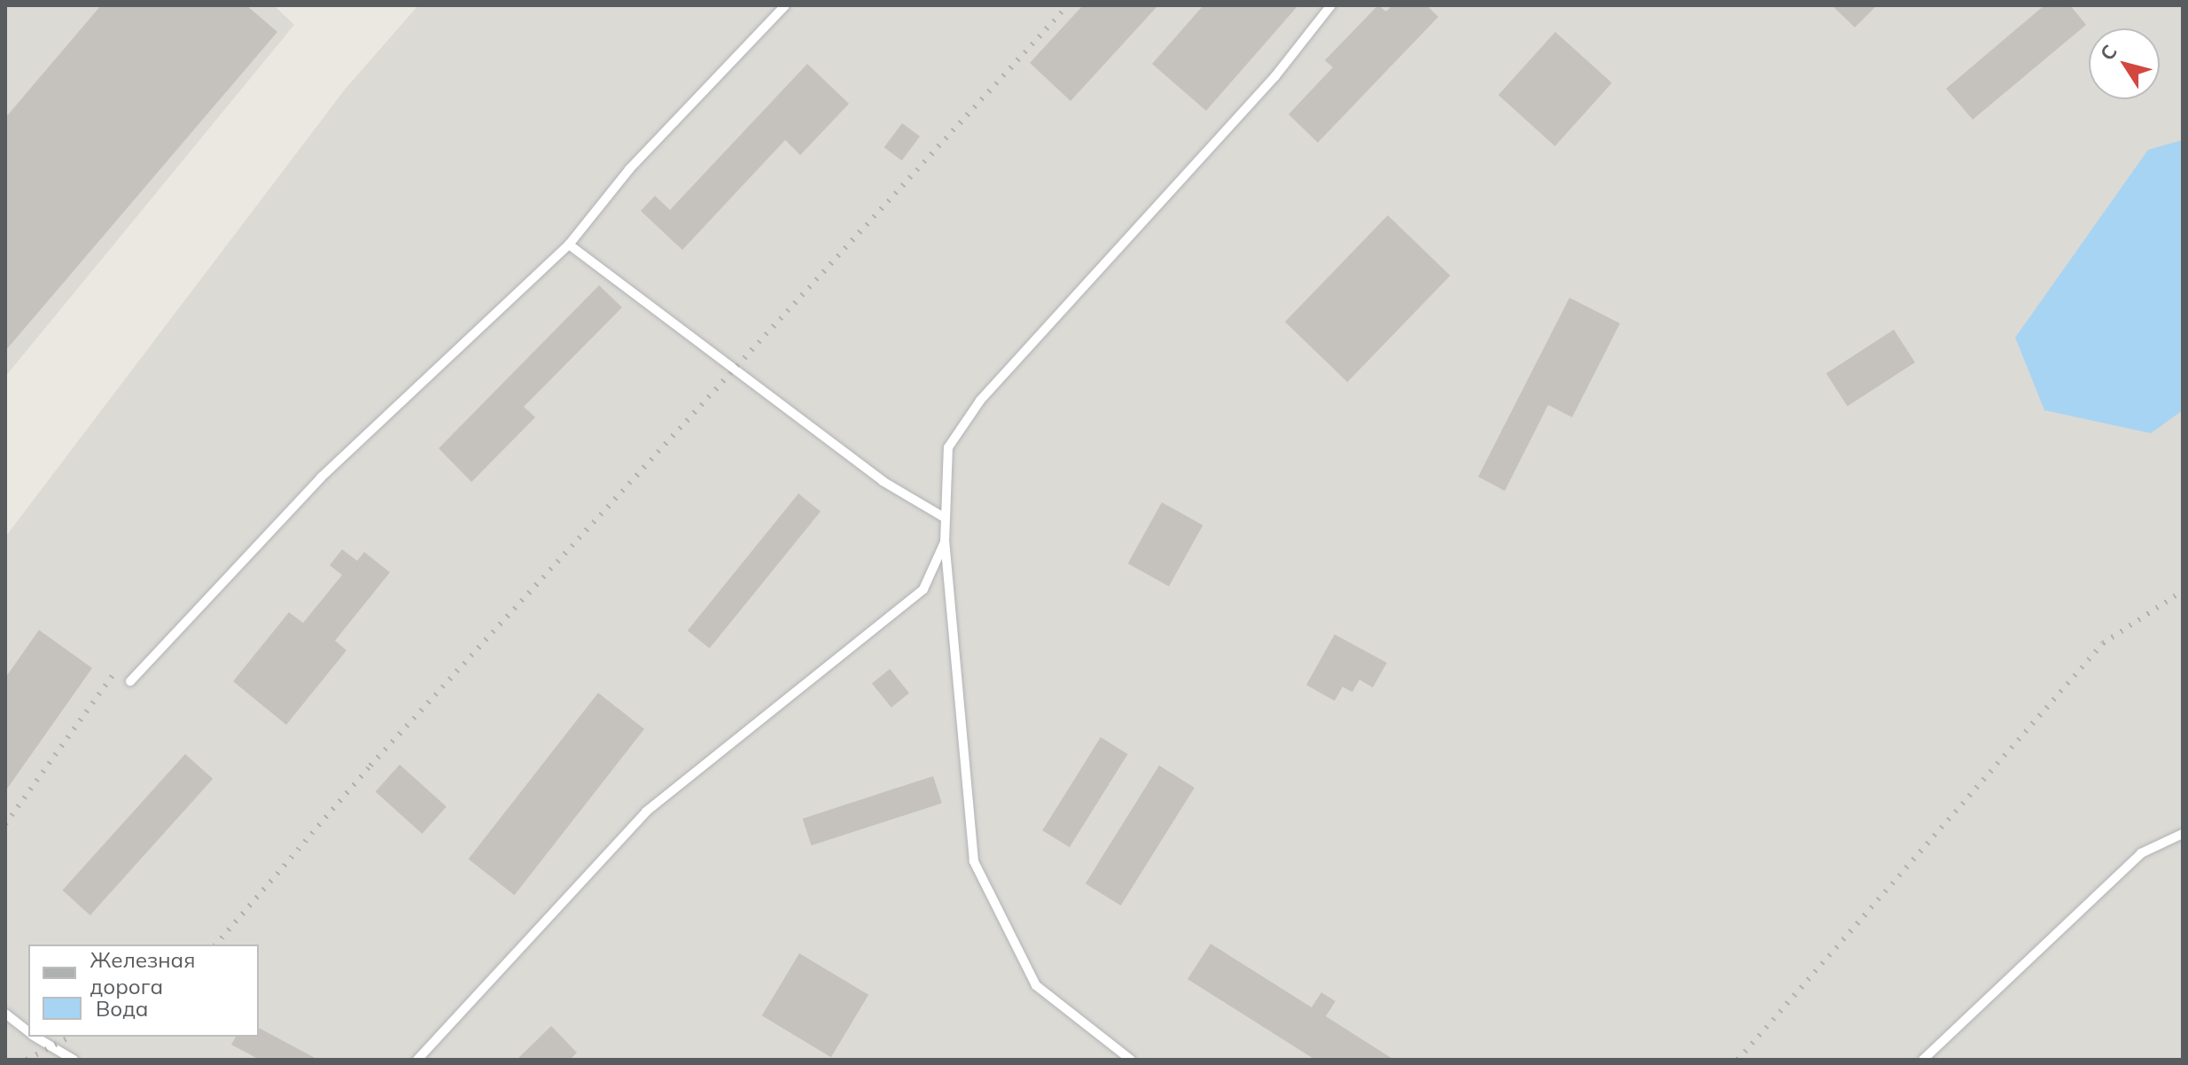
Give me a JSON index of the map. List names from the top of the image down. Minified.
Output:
{"legend":["Железная дорога","Вода"],"north":"top left"}
